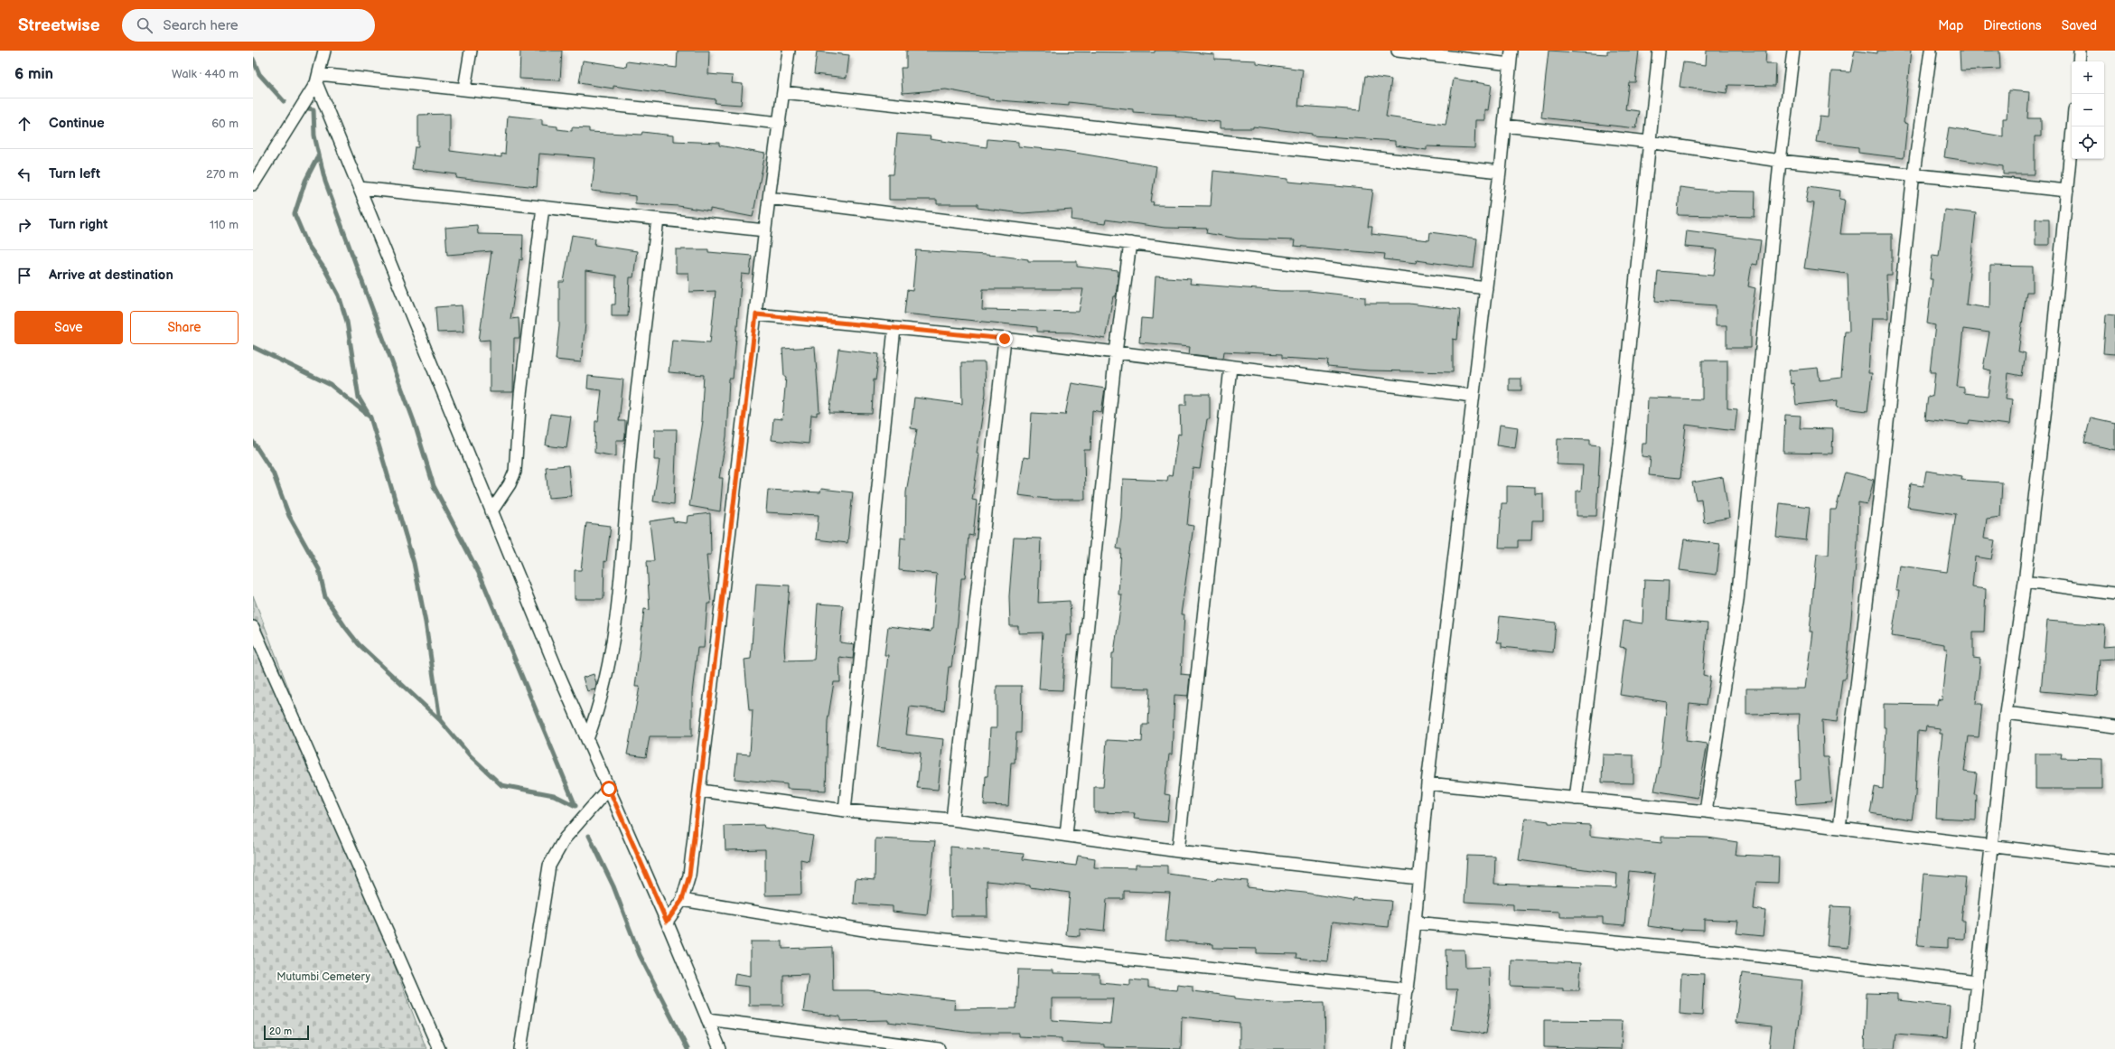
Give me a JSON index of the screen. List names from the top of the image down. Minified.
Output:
{"parks":["Mutumbi Cemetery"],"scale_bar":"20 m","page":{"header":"Streetwise","search":"Search here","nav":["Map","Directions","Saved"],"heading":["6 min","Walk · 440 m"],"map_buttons":["+","−"],"list":[["Continue","60 m"],["Turn left","270 m"],["Turn right","110 m"],"Arrive at destination"],"buttons":["Save","Share"],"scale":"20 m"}}
